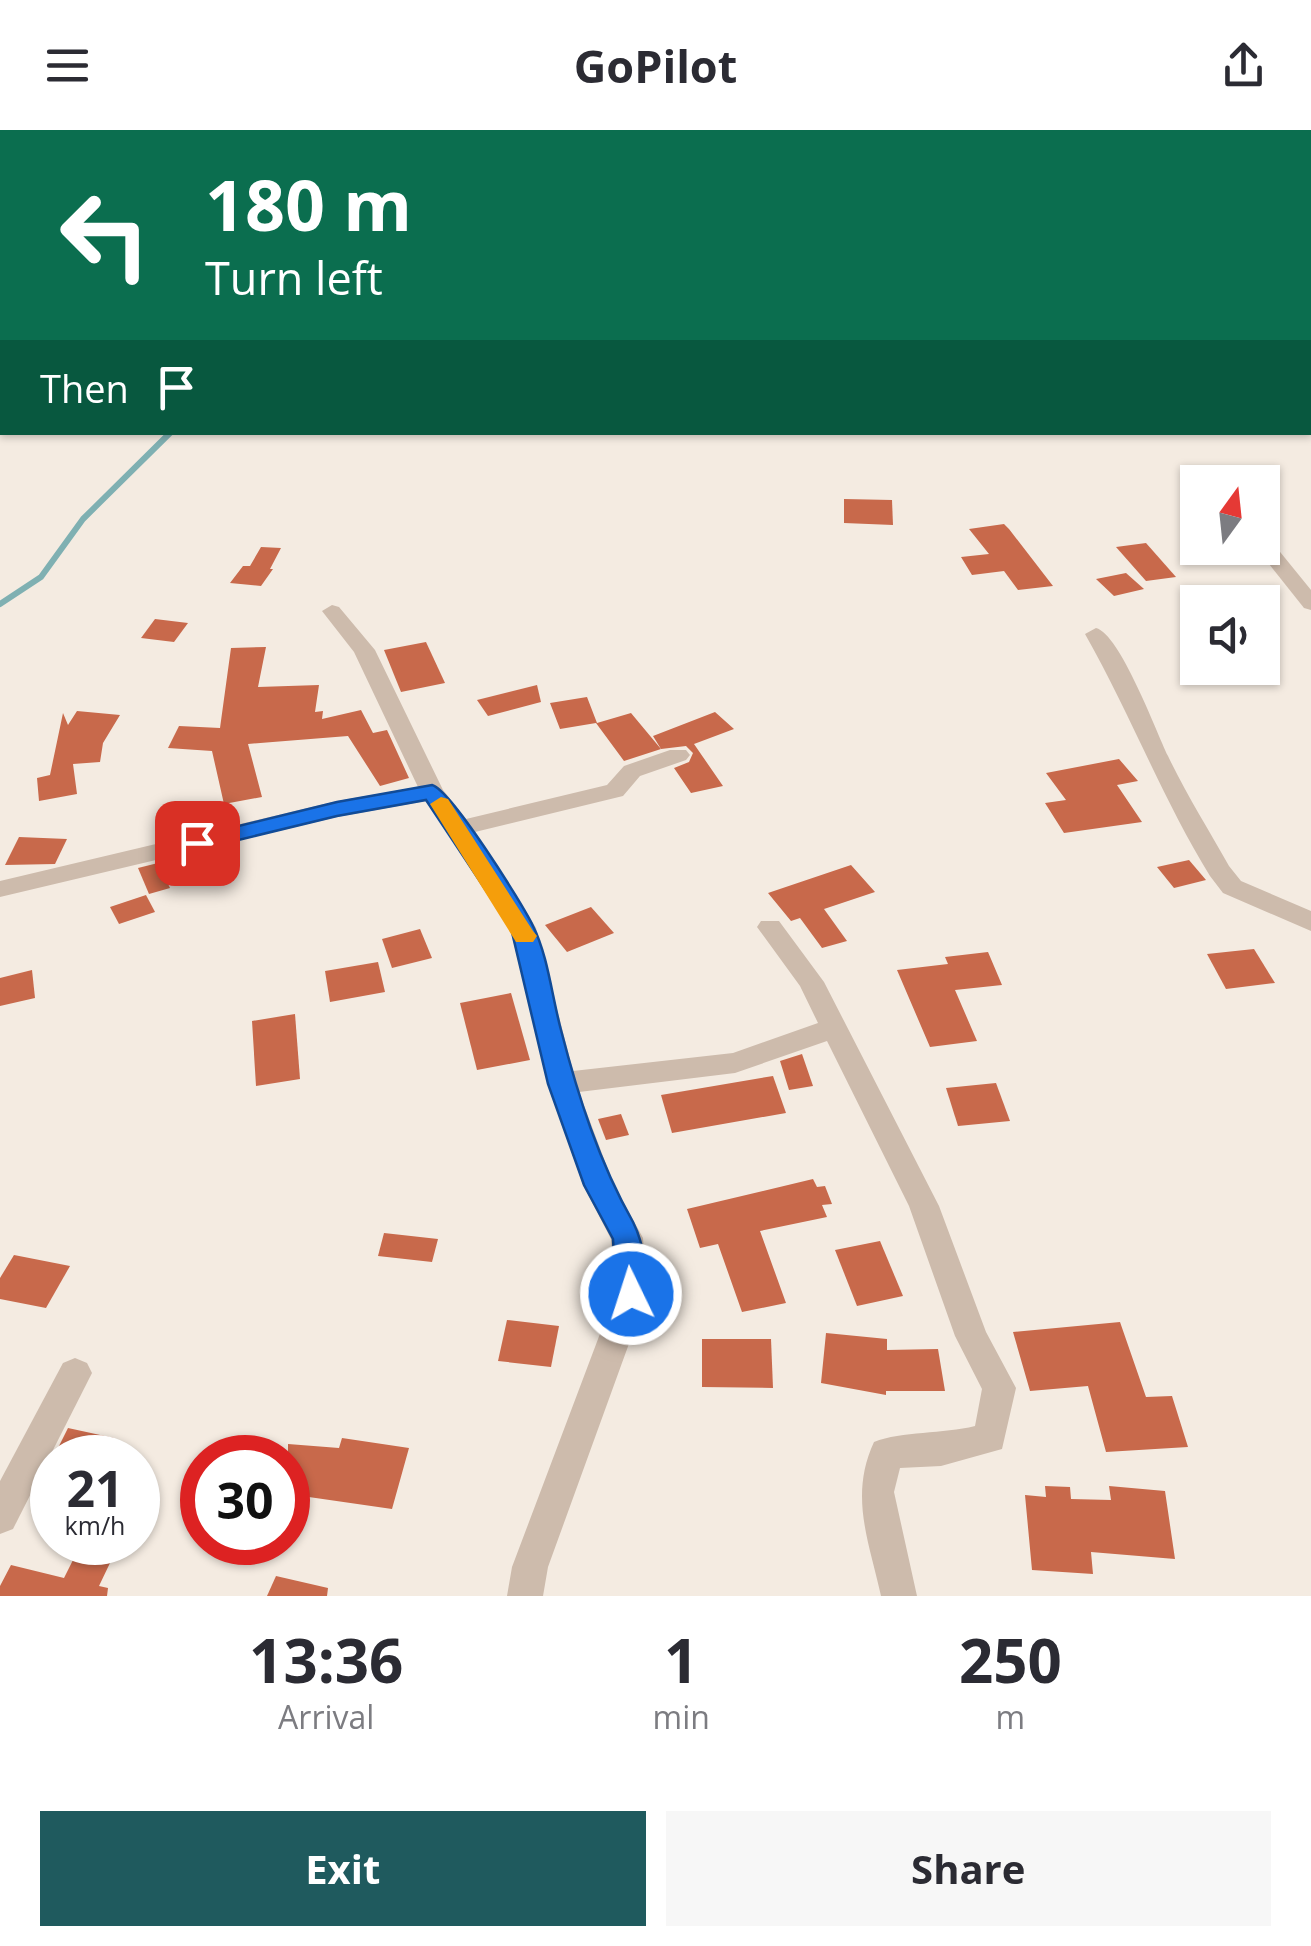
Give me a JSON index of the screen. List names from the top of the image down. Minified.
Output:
{"north":"top","page":{"header":"GoPilot","turn":["180 m","Turn left"],"then":"Then","speed":"21 km/h","limit":"30","eta":["13:36","Arrival","1","min","250","m"],"buttons":["Exit","Share"]}}
